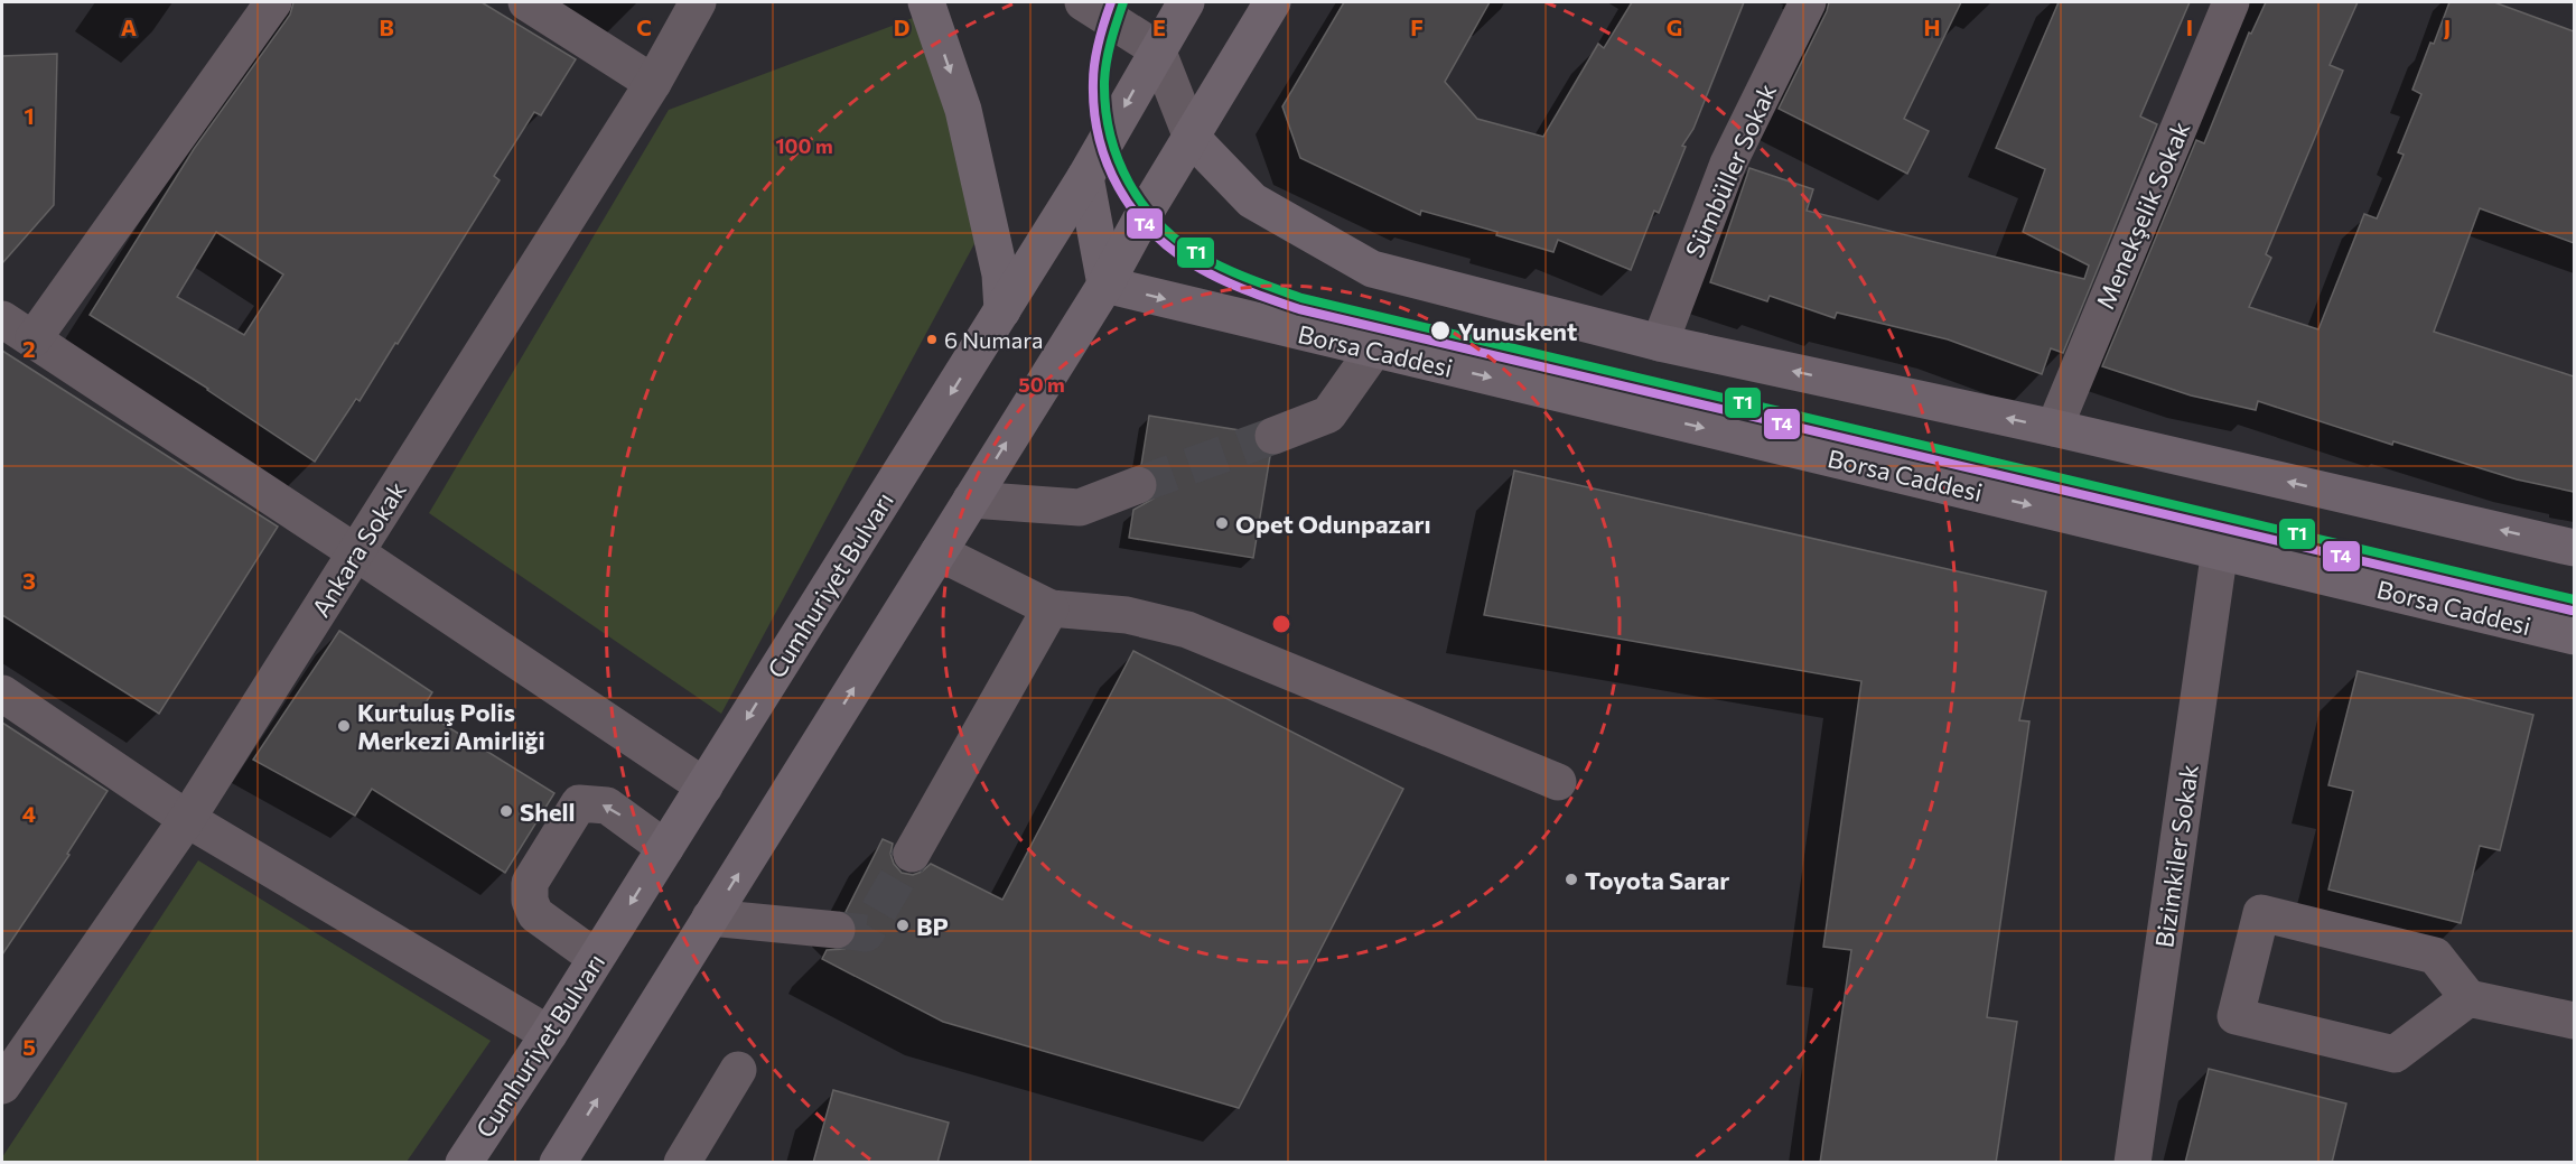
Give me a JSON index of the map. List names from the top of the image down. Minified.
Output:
{"streets":{"main road":["Borsa Caddesi","Cumhuriyet Bulvarı"],"street":["Sümbüller Sokak","Menekşelik Sokak","Ankara Sokak","Bizimkiler Sokak"]},"crossings":[["Borsa Caddesi","Bizimkiler Sokak"]],"places":["Yunuskent","6 Numara","Opet Odunpazarı","Kurtuluş Polis Merkezi Amirliği","Shell","Toyota Sarar","BP"],"lines":["transit line T1","transit line T4"],"grid":{"columns":["A","B","C","D","E","F","G","H","I","J"],"rows":["1","2","3","4","5"]},"rings":["100 m","50 m"]}
